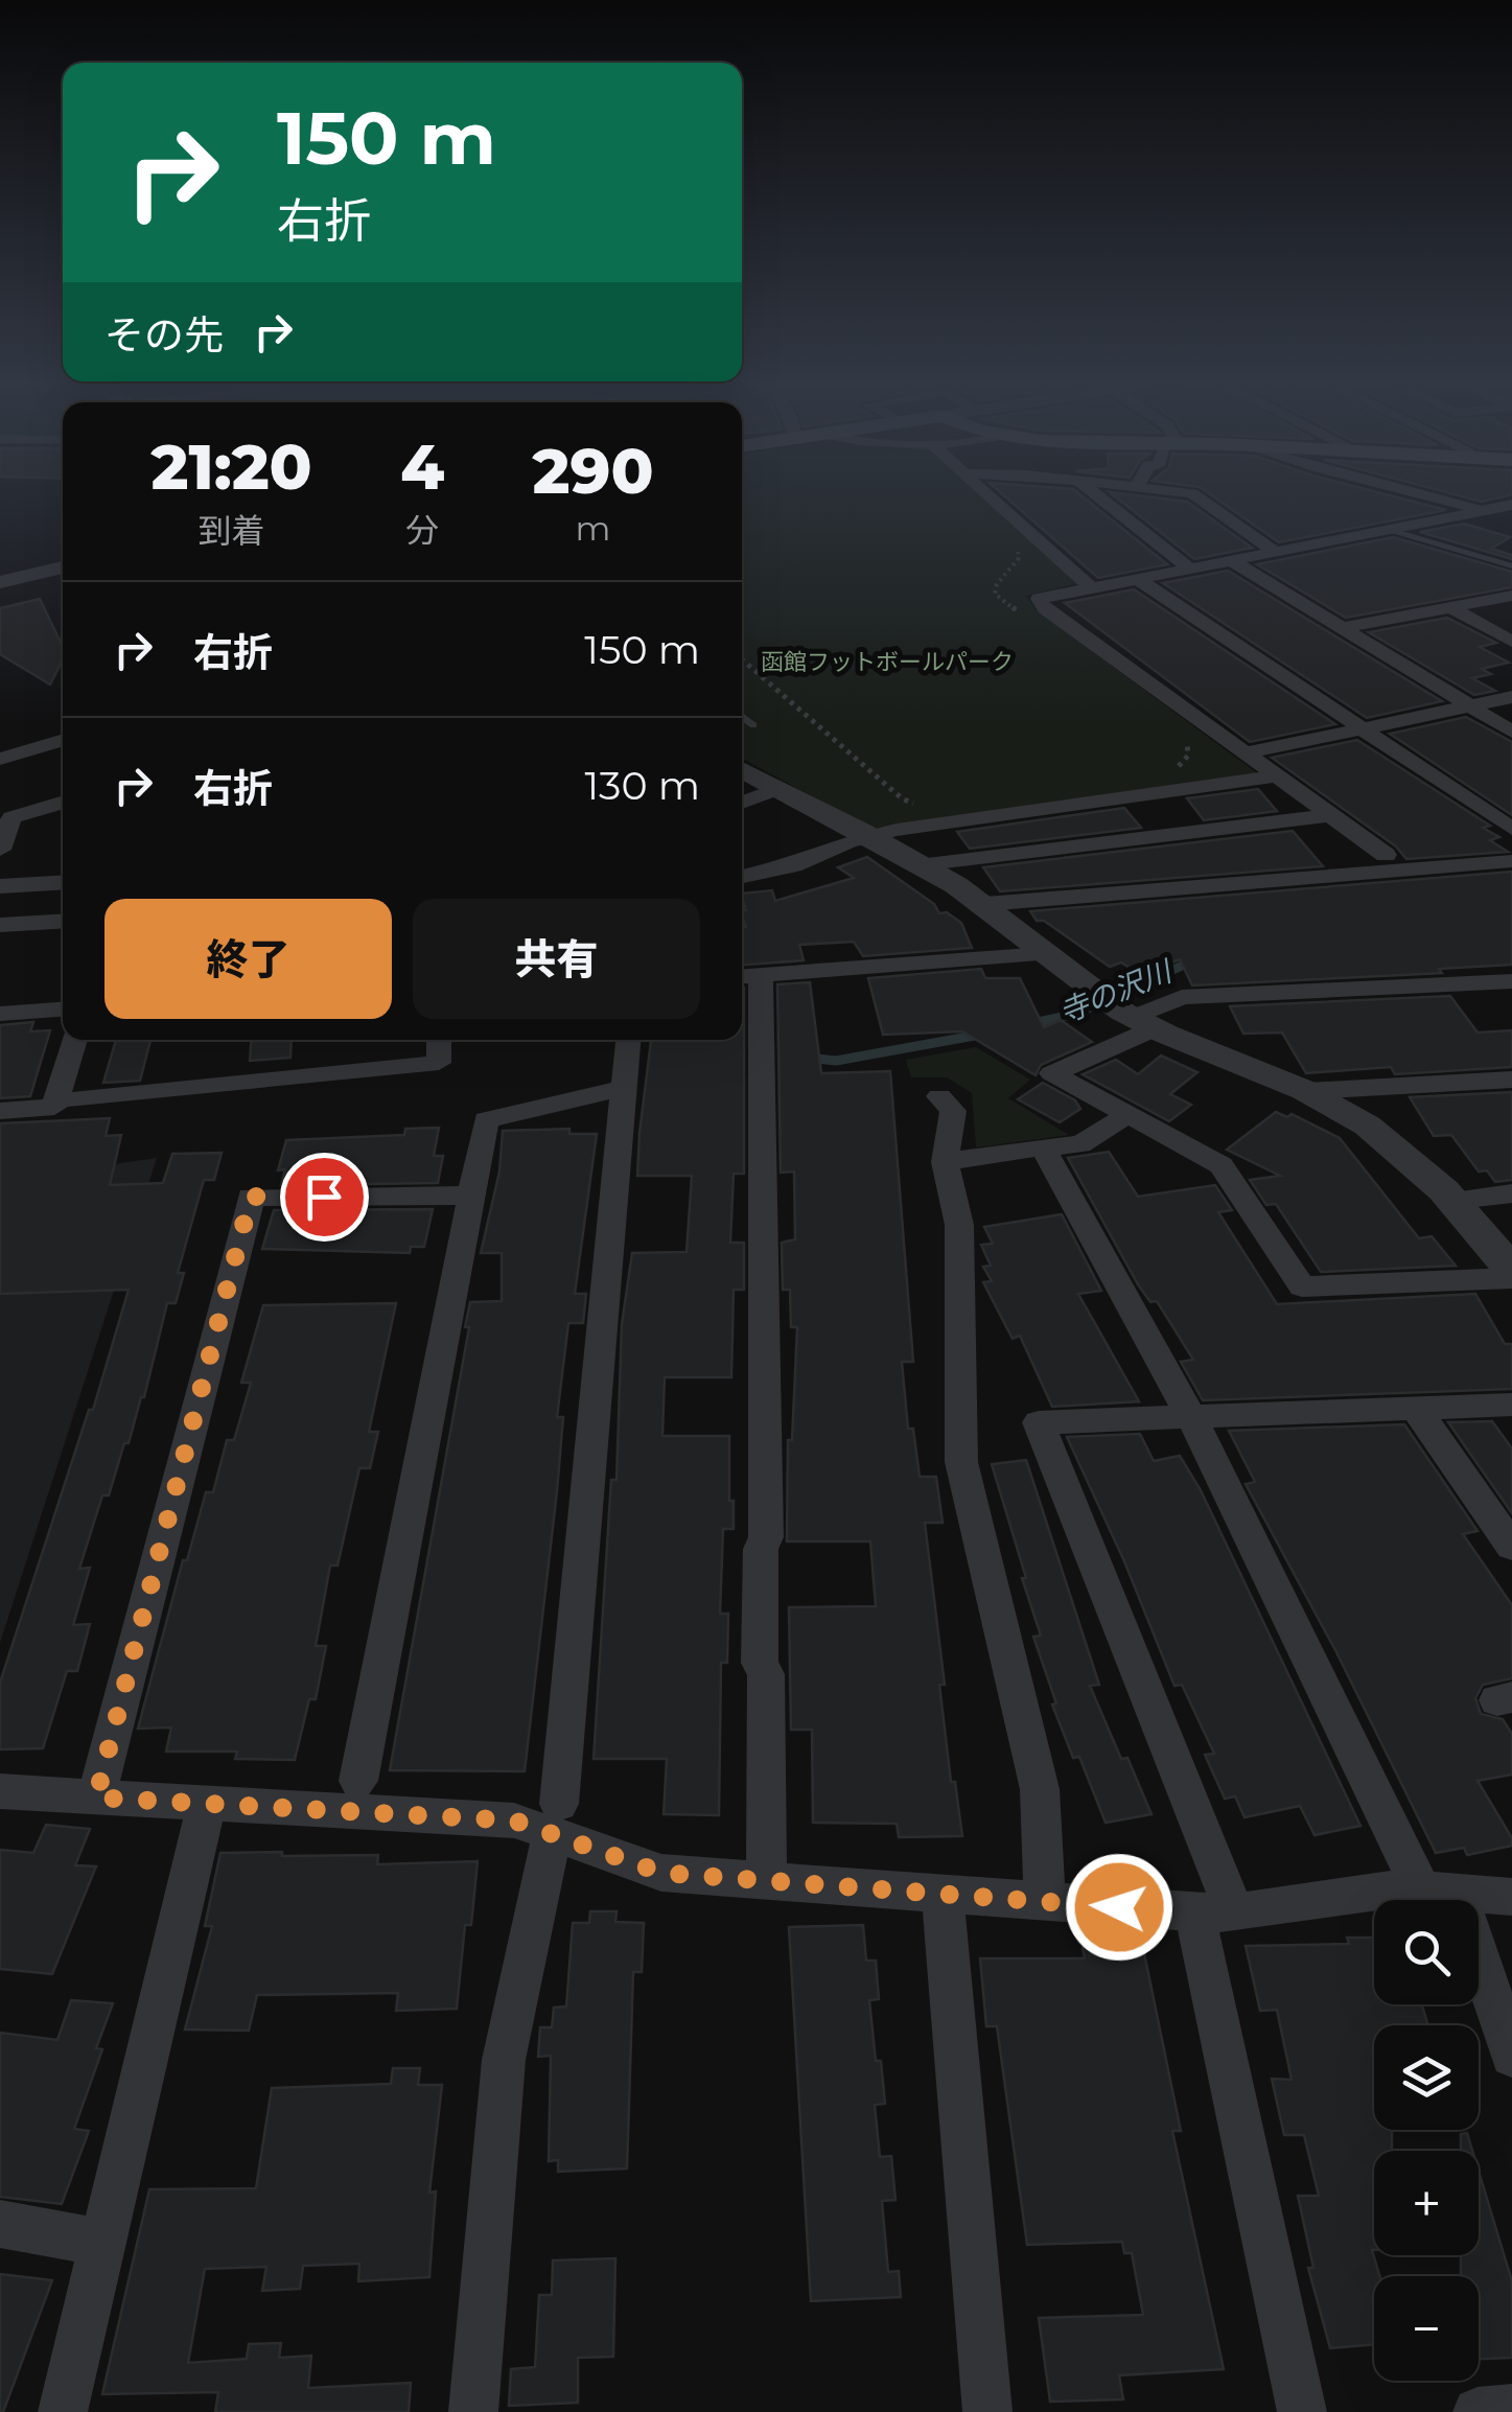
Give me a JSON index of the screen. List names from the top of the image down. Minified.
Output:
{"water":["寺の沢川"],"parks":["函館フットボールパーク"],"page":{"turn":["150 m","右折"],"then":"その先","eta":["21:20","到着","4","分","290","m"],"list":[{"name":"右折","value":"150 m"},{"name":"右折","value":"130 m"}],"buttons":["終了","共有"],"map_buttons":["+","−"]}}
